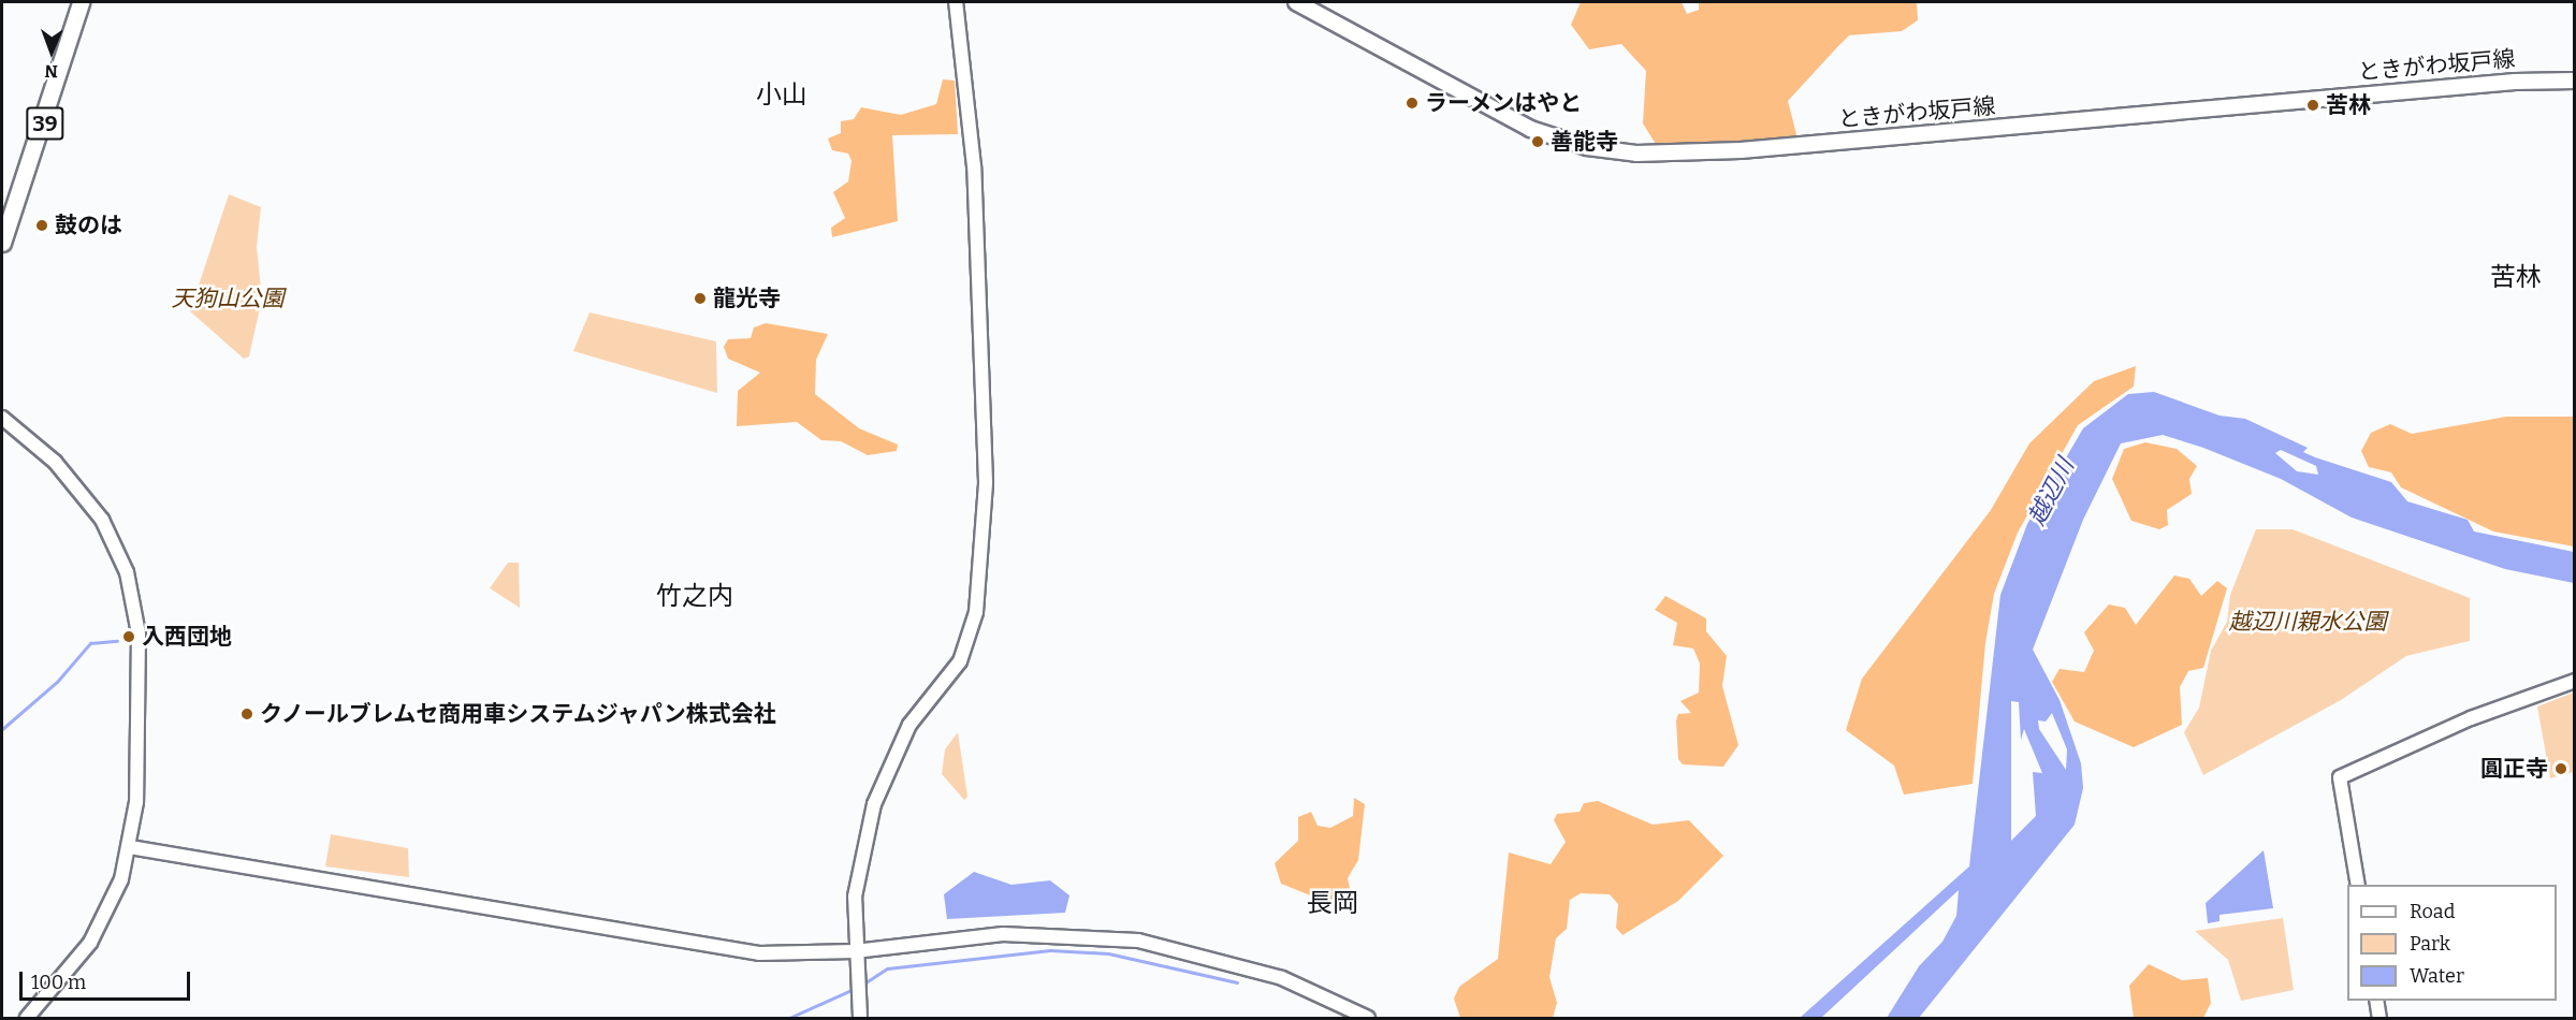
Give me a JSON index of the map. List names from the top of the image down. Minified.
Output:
{"streets":{"main road":["ときがわ坂戸線","39"]},"districts":["小山","苦林","竹之内","長岡"],"water":["越辺川"],"parks":["天狗山公園","越辺川親水公園"],"places":["ラーメンはやと","苦林","善能寺","鼓のは","龍光寺","入西団地","クノールブレムセ商用車システムジャパン株式会社","圓正寺"],"legend":["Road","Park","Water"],"scale_bar":"100 m","north":"bottom"}
